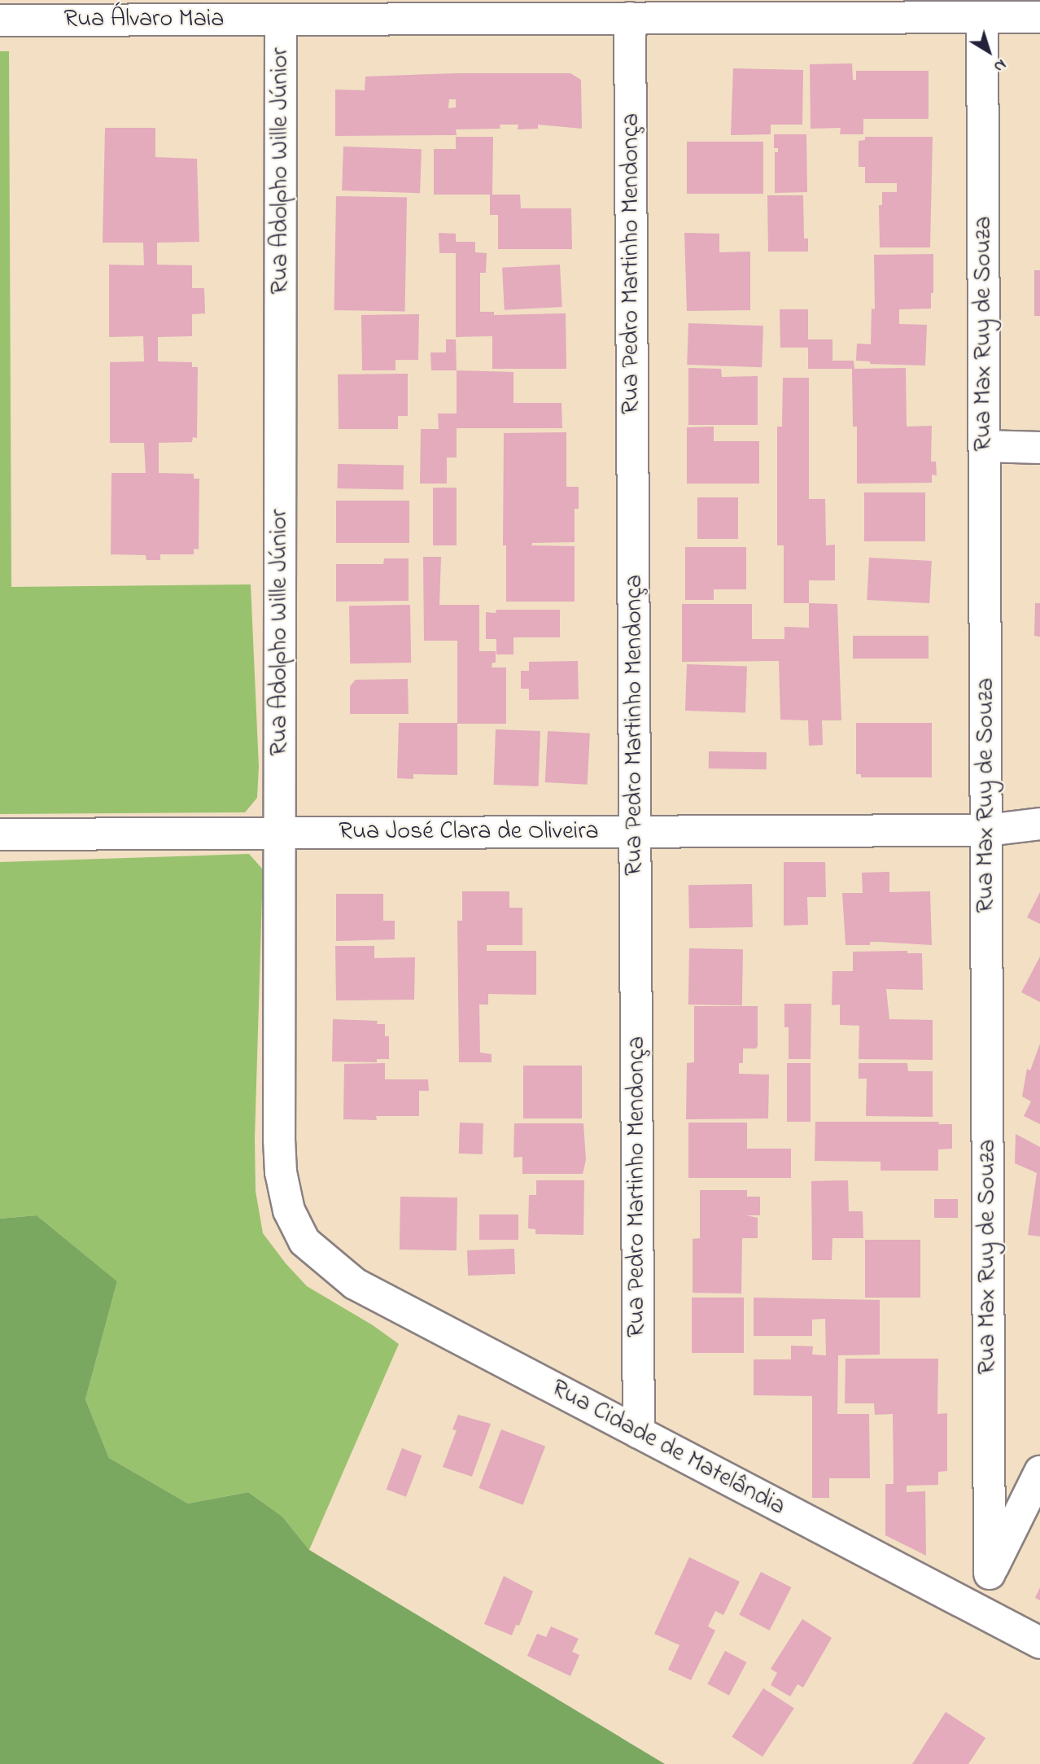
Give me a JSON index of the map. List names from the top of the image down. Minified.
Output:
{"streets":{"street":["Rua Álvaro Maia","Rua Adolpho Wille Júnior","Rua Pedro Martinho Mendonça","Rua Max Ruy de Souza","Rua José Clara de Oliveira","Rua Cidade de Matelândia"]},"crossings":[["Rua Álvaro Maia","Rua Adolpho Wille Júnior"],["Rua Álvaro Maia","Rua Pedro Martinho Mendonça"],["Rua Álvaro Maia","Rua Max Ruy de Souza"],["Rua Adolpho Wille Júnior","Rua José Clara de Oliveira"],["Rua Adolpho Wille Júnior","Rua Cidade de Matelândia"],["Rua Pedro Martinho Mendonça","Rua José Clara de Oliveira"],["Rua Pedro Martinho Mendonça","Rua Cidade de Matelândia"],["Rua Max Ruy de Souza","Rua José Clara de Oliveira"]],"north":"bottom right"}
